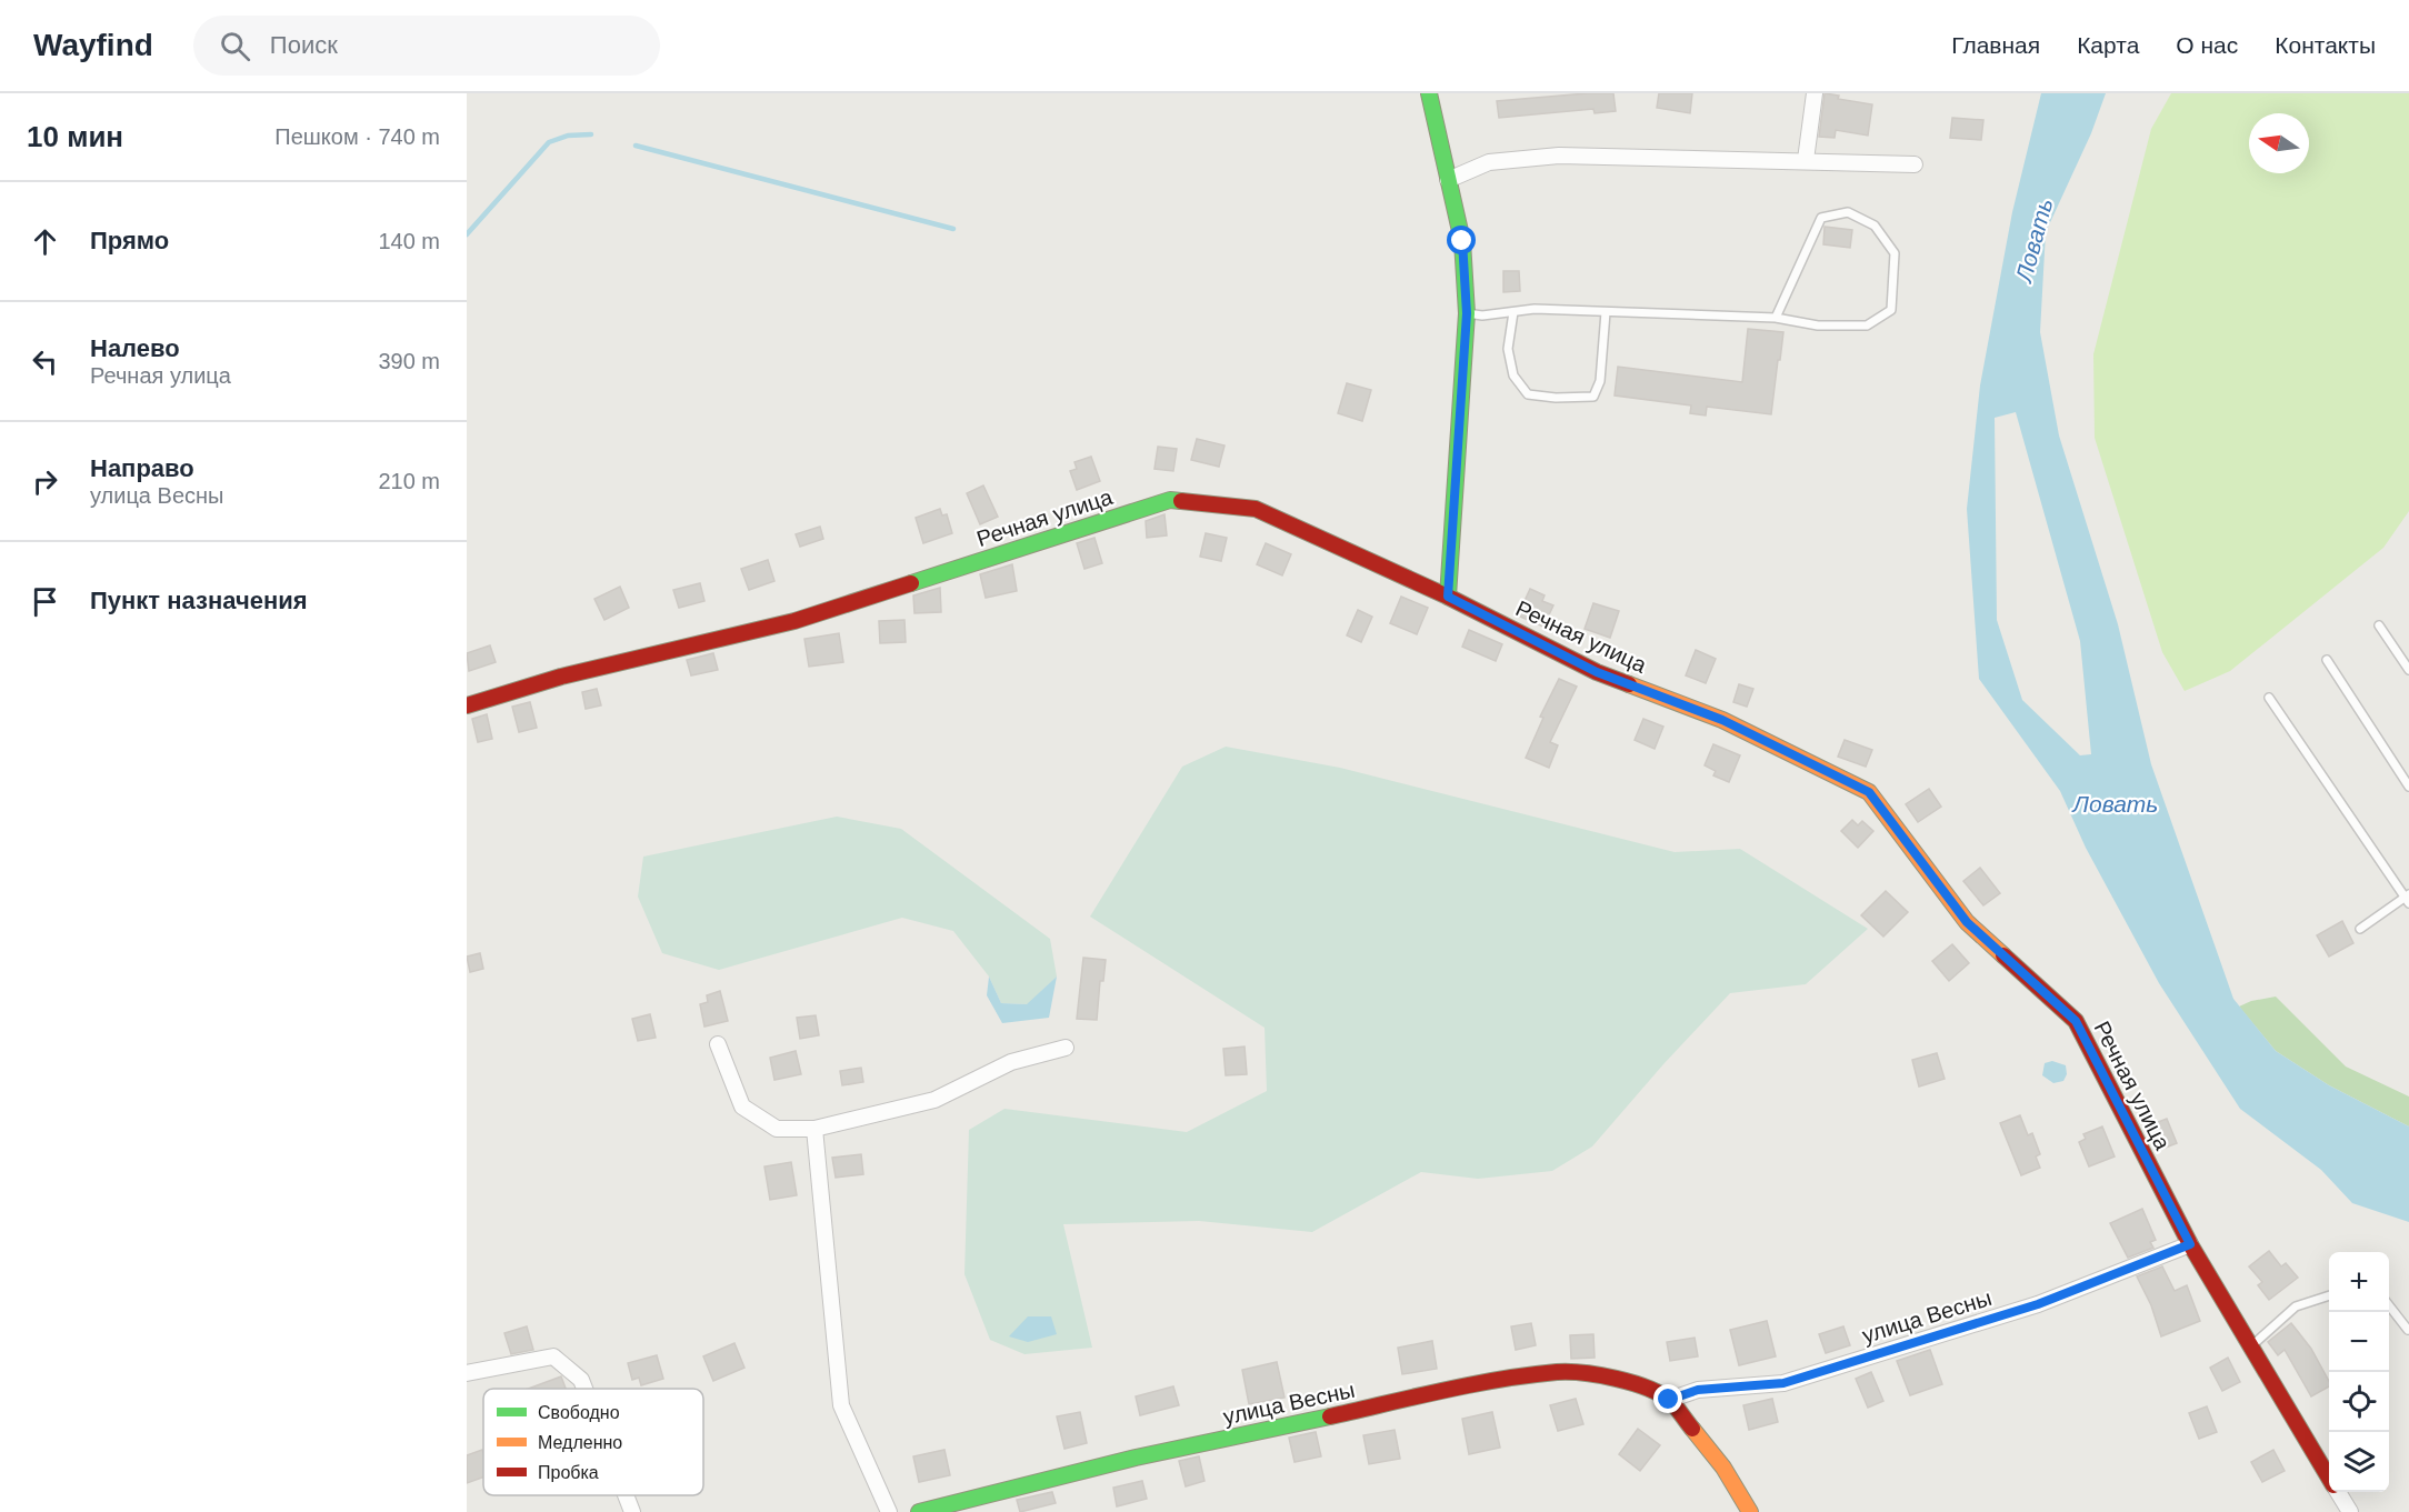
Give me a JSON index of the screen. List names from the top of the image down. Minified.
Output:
{"streets":{"street":["Речная улица","улица Весны"]},"crossings":[["Речная улица","улица Весны"]],"water":["Ловать"],"legend":["Свободно","Медленно","Пробка"],"north":"left","page":{"header":"Wayfind","search":"Поиск","nav":["Главная","Карта","О нас","Контакты"],"heading":["10 мин","Пешком · 740 m"],"list":[["Прямо","140 m"],["Налево","Речная улица","390 m"],["Направо","улица Весны","210 m"],"Пункт назначения"],"map_buttons":["+","−"]}}
